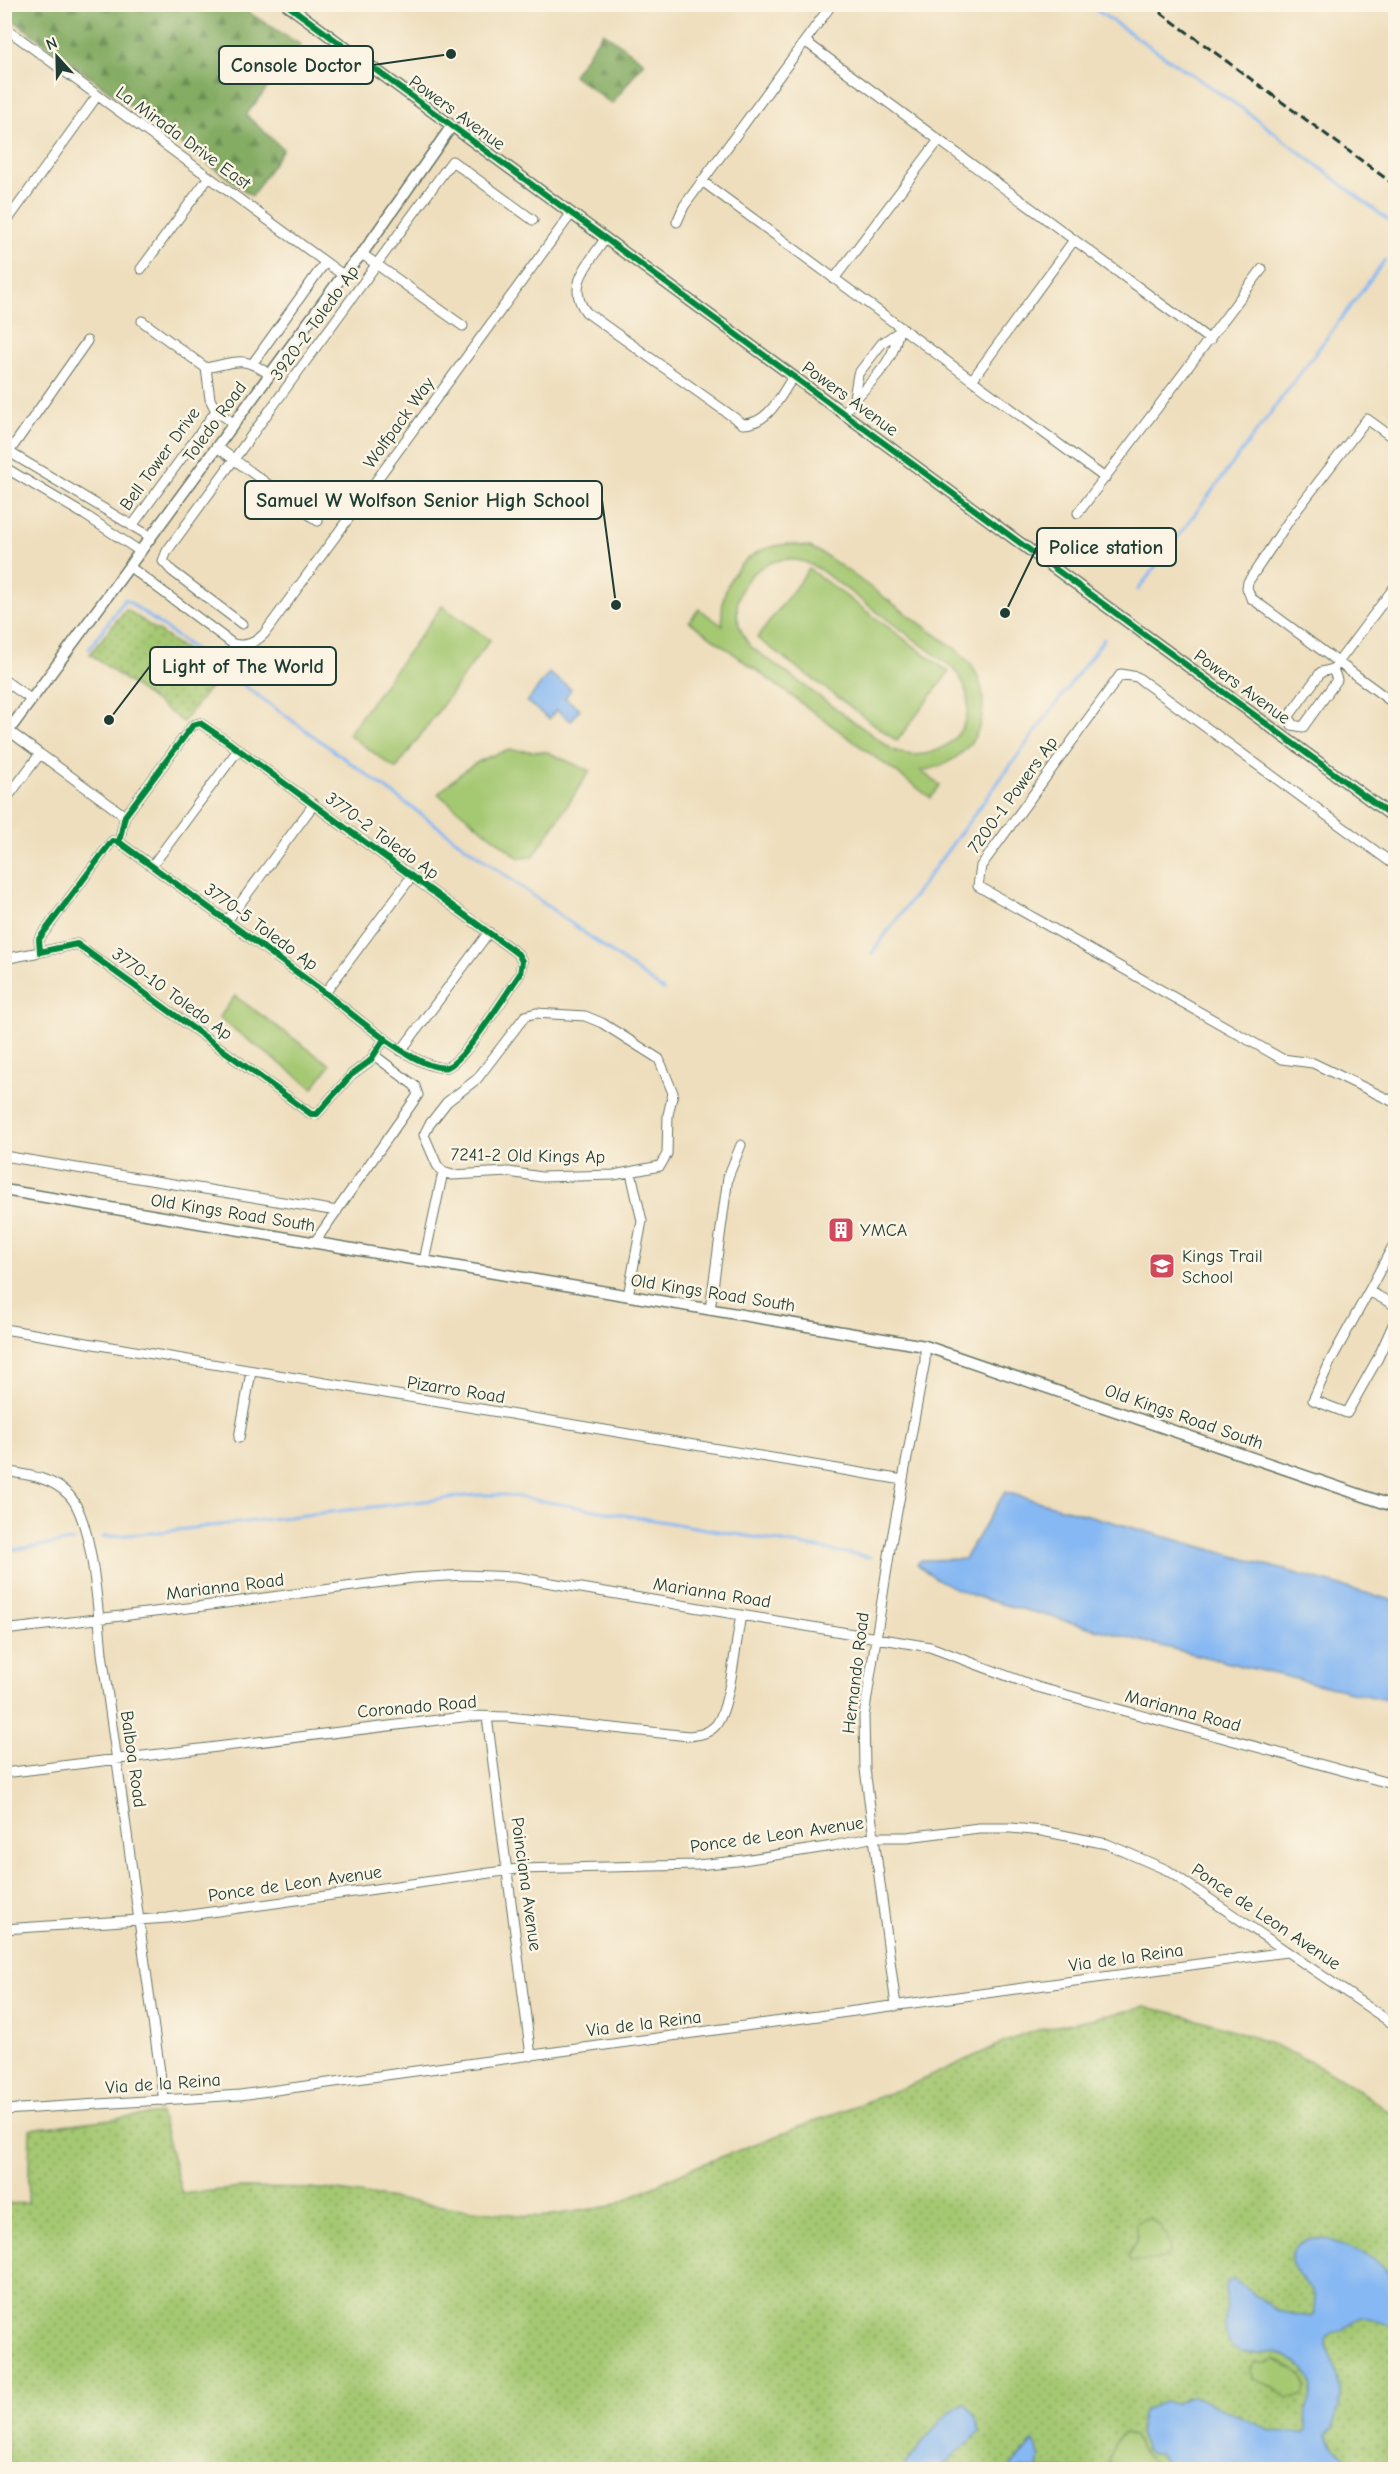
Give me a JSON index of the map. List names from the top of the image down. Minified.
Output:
{"streets":{"street":["Powers Avenue","La Mirada Drive East","3920-2 Toledo Ap","Toledo Road","Wolfpack Way","Bell Tower Drive","7200-1 Powers Ap","3770-2 Toledo Ap","3770-5 Toledo Ap","3770-10 Toledo Ap","7241-2 Old Kings Ap","Old Kings Road South","Pizarro Road","Marianna Road","Hernando Road","Coronado Road","Balboa Road","Ponce de Leon Avenue","Poinciana Avenue","Via de la Reina"]},"crossings":[["Powers Avenue","Toledo Road"],["Powers Avenue","Wolfpack Way"],["La Mirada Drive East","Toledo Road"],["Toledo Road","Wolfpack Way"],["3770-5 Toledo Ap","3770-10 Toledo Ap"],["Old Kings Road South","Hernando Road"],["Pizarro Road","Hernando Road"],["Marianna Road","Hernando Road"],["Marianna Road","Coronado Road"],["Marianna Road","Balboa Road"],["Hernando Road","Ponce de Leon Avenue"],["Hernando Road","Via de la Reina"],["Coronado Road","Balboa Road"],["Coronado Road","Poinciana Avenue"],["Balboa Road","Ponce de Leon Avenue"],["Balboa Road","Via de la Reina"],["Ponce de Leon Avenue","Poinciana Avenue"],["Ponce de Leon Avenue","Via de la Reina"],["Poinciana Avenue","Via de la Reina"]],"places":{"other":["Console Doctor","Samuel W Wolfson Senior High School","Police station","Light of The World"],"building":["YMCA"],"school or university":["Kings Trail School"]},"north":"top"}
